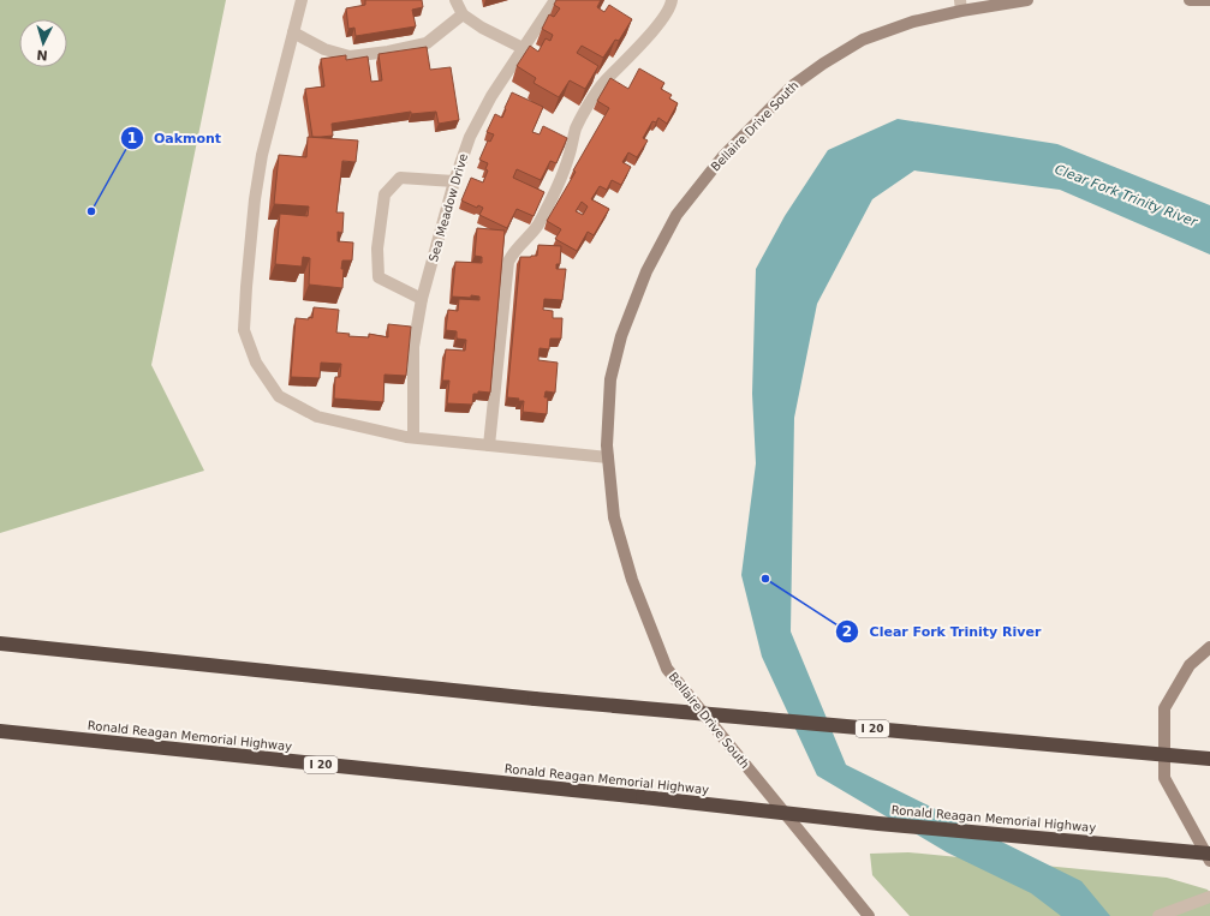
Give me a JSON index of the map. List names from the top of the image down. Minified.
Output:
{"streets":{"highway":["I 20","Ronald Reagan Memorial Highway"],"street":["Bellaire Drive South","Sea Meadow Drive"]},"water":["Clear Fork Trinity River"],"places":["Oakmont","Clear Fork Trinity River"],"north":"bottom"}
